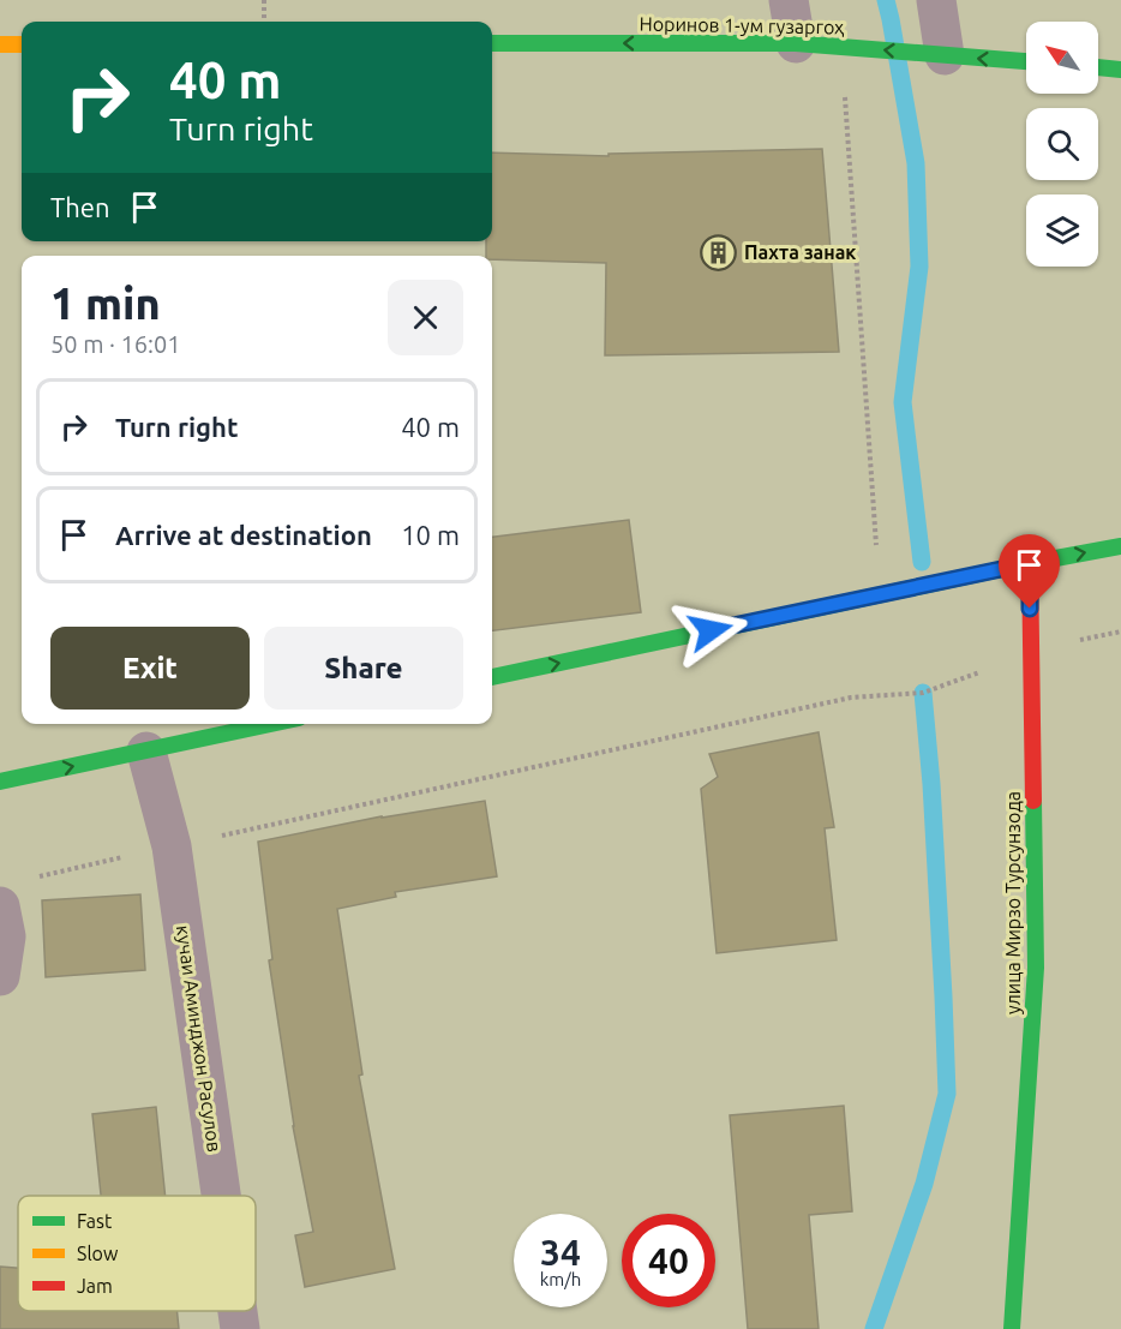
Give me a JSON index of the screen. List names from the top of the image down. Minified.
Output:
{"streets":{"street":["Норинов 1-ум гузаргоҳ","улица Мирзо Турсунзода","кучаи Аминджон Расулов"]},"one_way":["Норинов 1-ум гузаргоҳ"],"places":{"building":["Пахта занак"]},"legend":["Fast","Slow","Jam"],"north":"top left","page":{"turn":["40 m","Turn right"],"then":"Then","heading":["1 min","50 m · 16:01"],"list":[{"name":"Turn right","value":"40 m"},{"name":"Arrive at destination","value":"10 m"}],"buttons":["Exit","Share"],"speed":"34 km/h","limit":"40"}}
